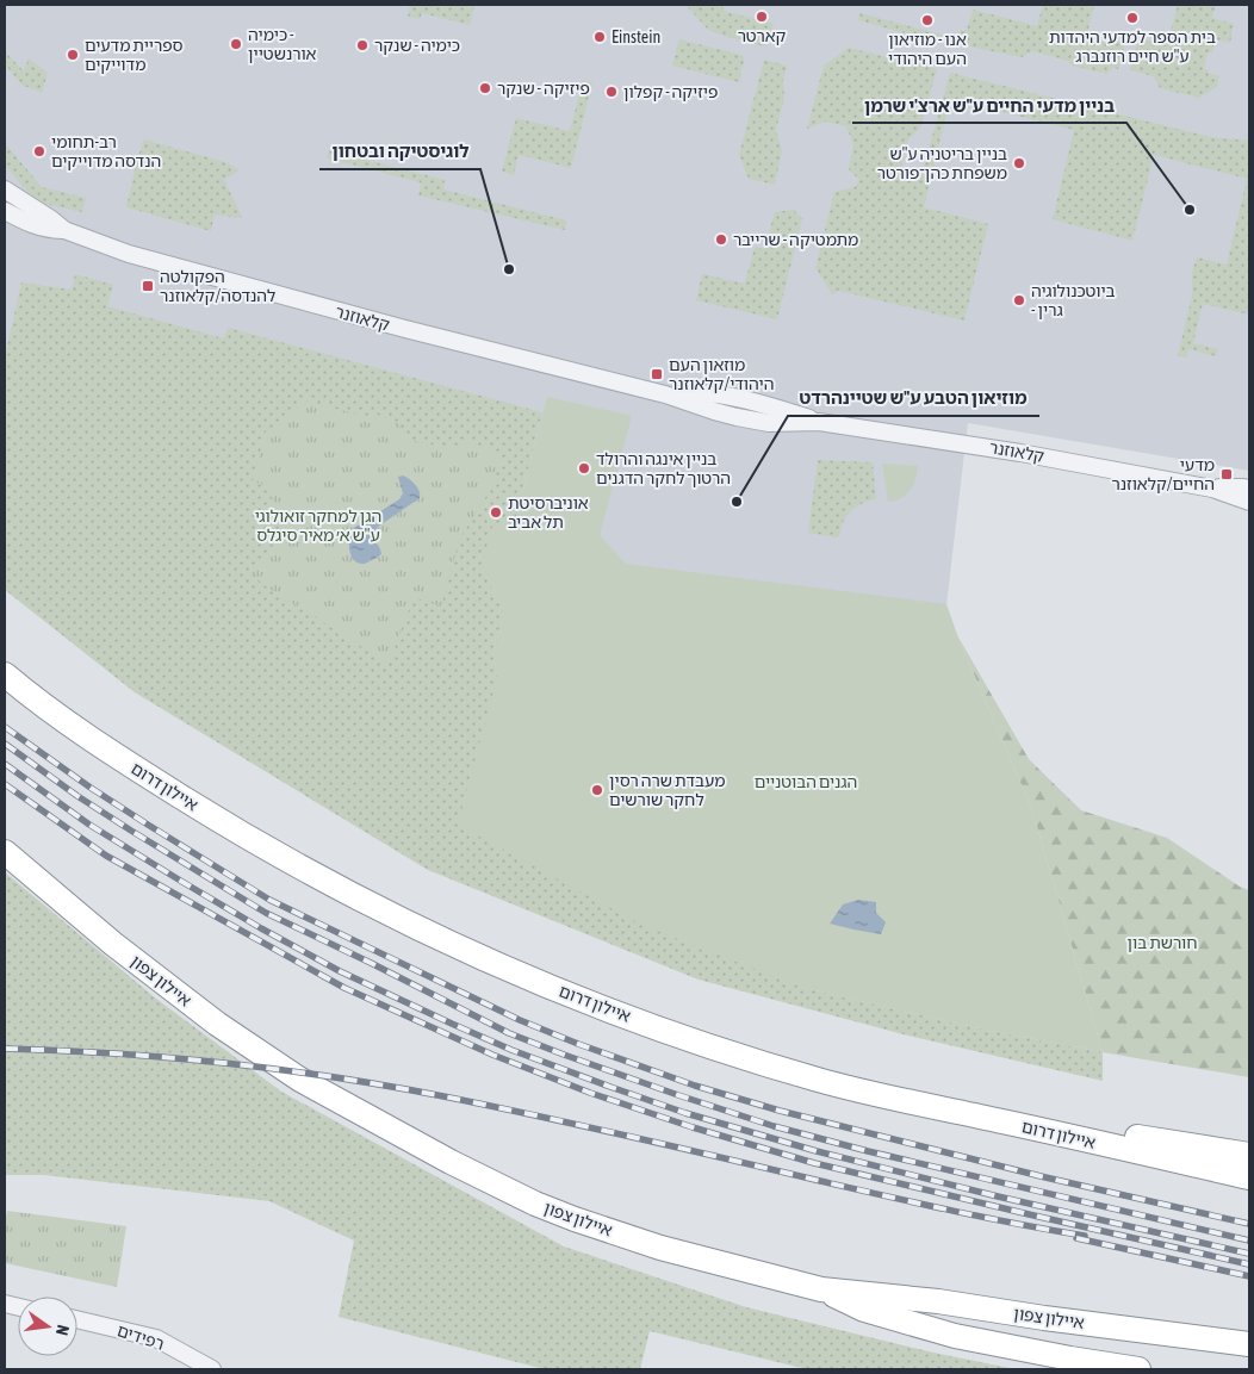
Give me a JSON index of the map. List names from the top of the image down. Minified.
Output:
{"streets":{"highway":["איילון דרום","איילון צפון"],"street":["קלאוזנר","רפידים"]},"parks":["הגן למחקר זואולוגי ע\"ש א׳ מאיר סיגלס","הגנים הבוטניים","חורשת בון"],"places":{"other":["קארטר","בית הספר למדעי היהדות ע\"ש חיים רוזנברג","אנו - מוזיאון העם היהודי","Einstein","כימיה - אורנשטיין","כימיה - שנקר","ספריית מדעים מדוייקים","פיזיקה - שנקר","פיזיקה - קפלון","רב-תחומי הנדסה מדוייקים","בניין בריטניה ע''ש משפחת כהן־פורטר","בניין מדעי החיים ע\"ש ארצ'י שרמן","מתמטיקה - שרייבר","לוגיסטיקה ובטחון","ביוטכנולוגיה - גרין","בניין אינגה והרולד הרטוך לחקר הדגנים","מוזיאון הטבע ע\"ש שטיינהרדט","אוניברסיטת תל אביב","מעבדת שרה רסין לחקר שורשים"],"transit":["הפקולטה להנדסה/קלאוזנר","מוזאון העם היהודי/קלאוזנר","מדעי החיים/קלאוזנר"]},"north":"right"}
